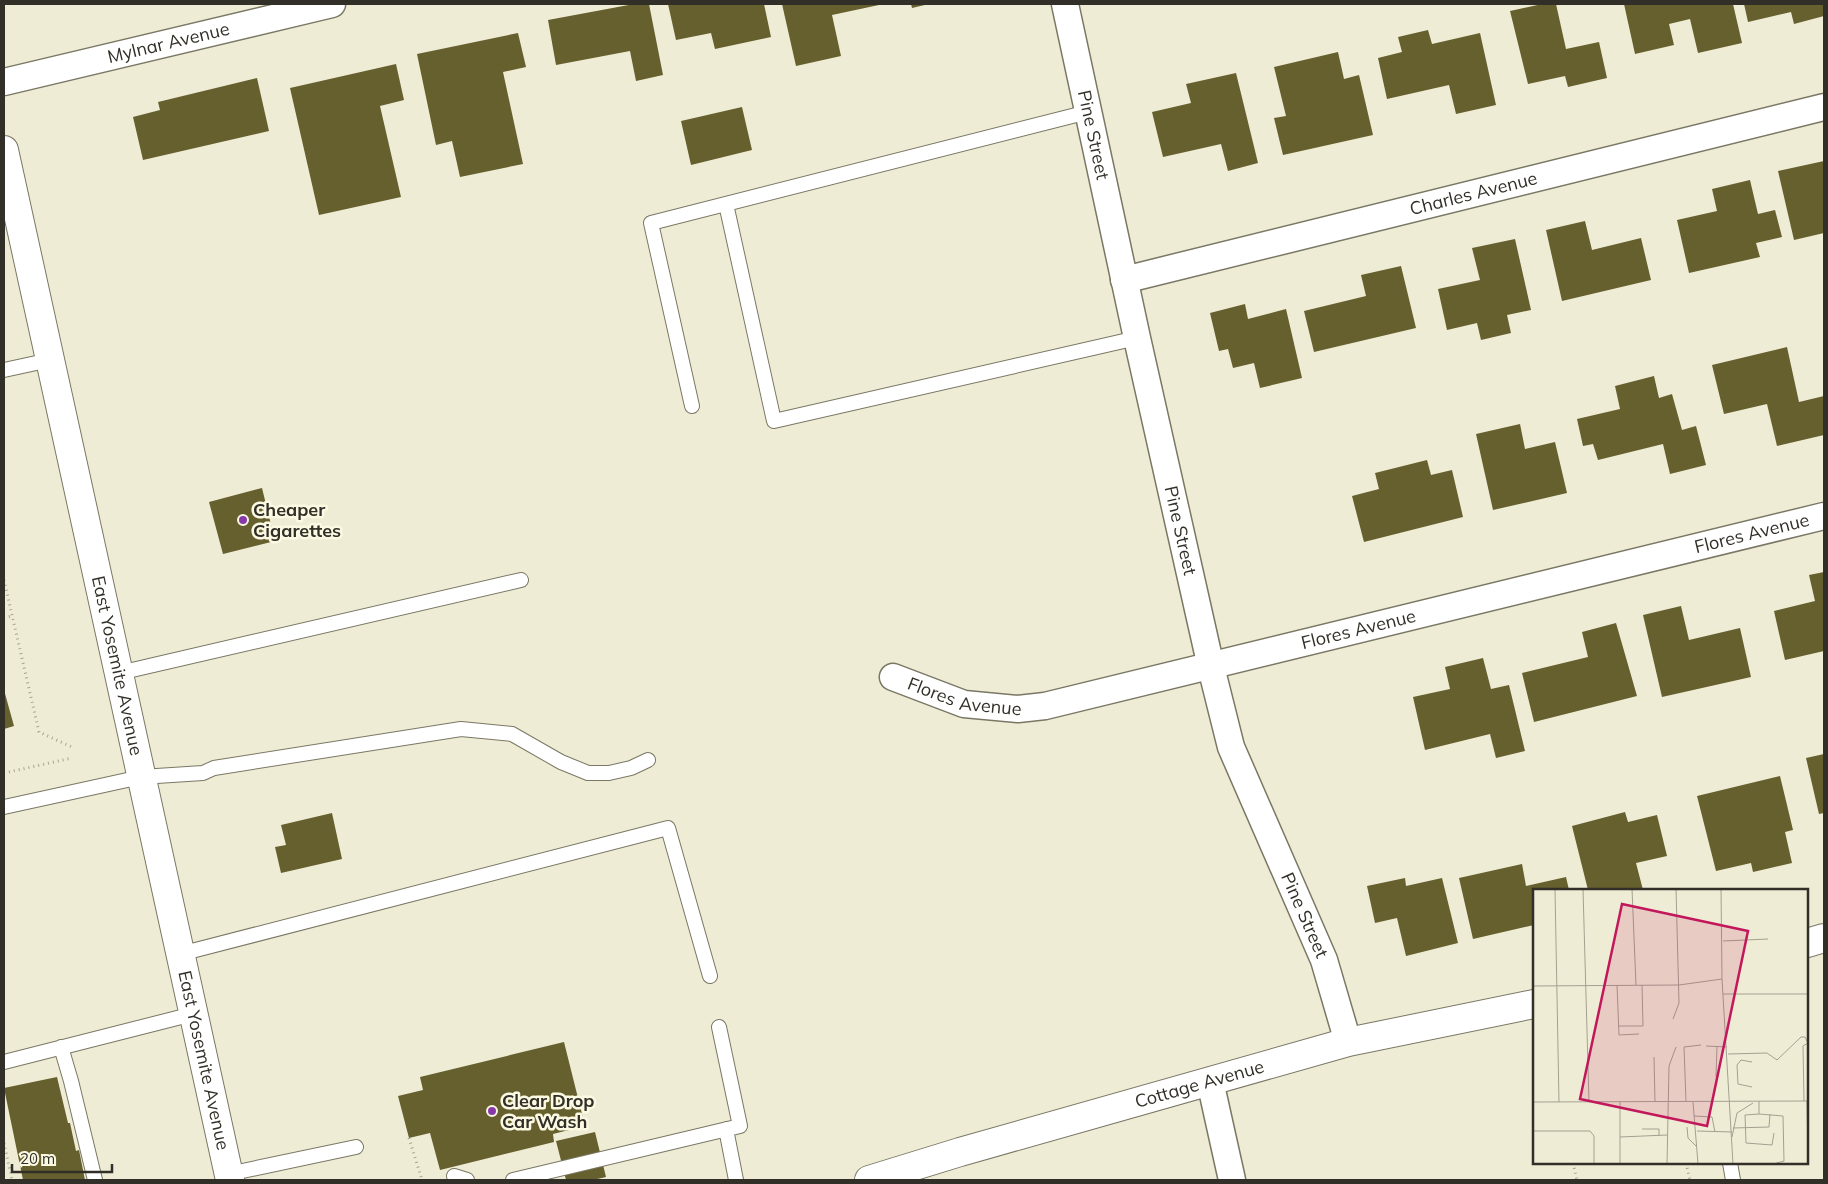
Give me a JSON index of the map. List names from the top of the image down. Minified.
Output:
{"streets":{"main road":["East Yosemite Avenue","Cottage Avenue"],"street":["Mylnar Avenue","Pine Street","Charles Avenue","Flores Avenue"]},"crossings":[["Pine Street","Charles Avenue"],["Pine Street","Flores Avenue"],["Pine Street","Cottage Avenue"]],"places":["Cheaper Cigarettes","Clear Drop Car Wash"],"scale_bar":"20 m"}
